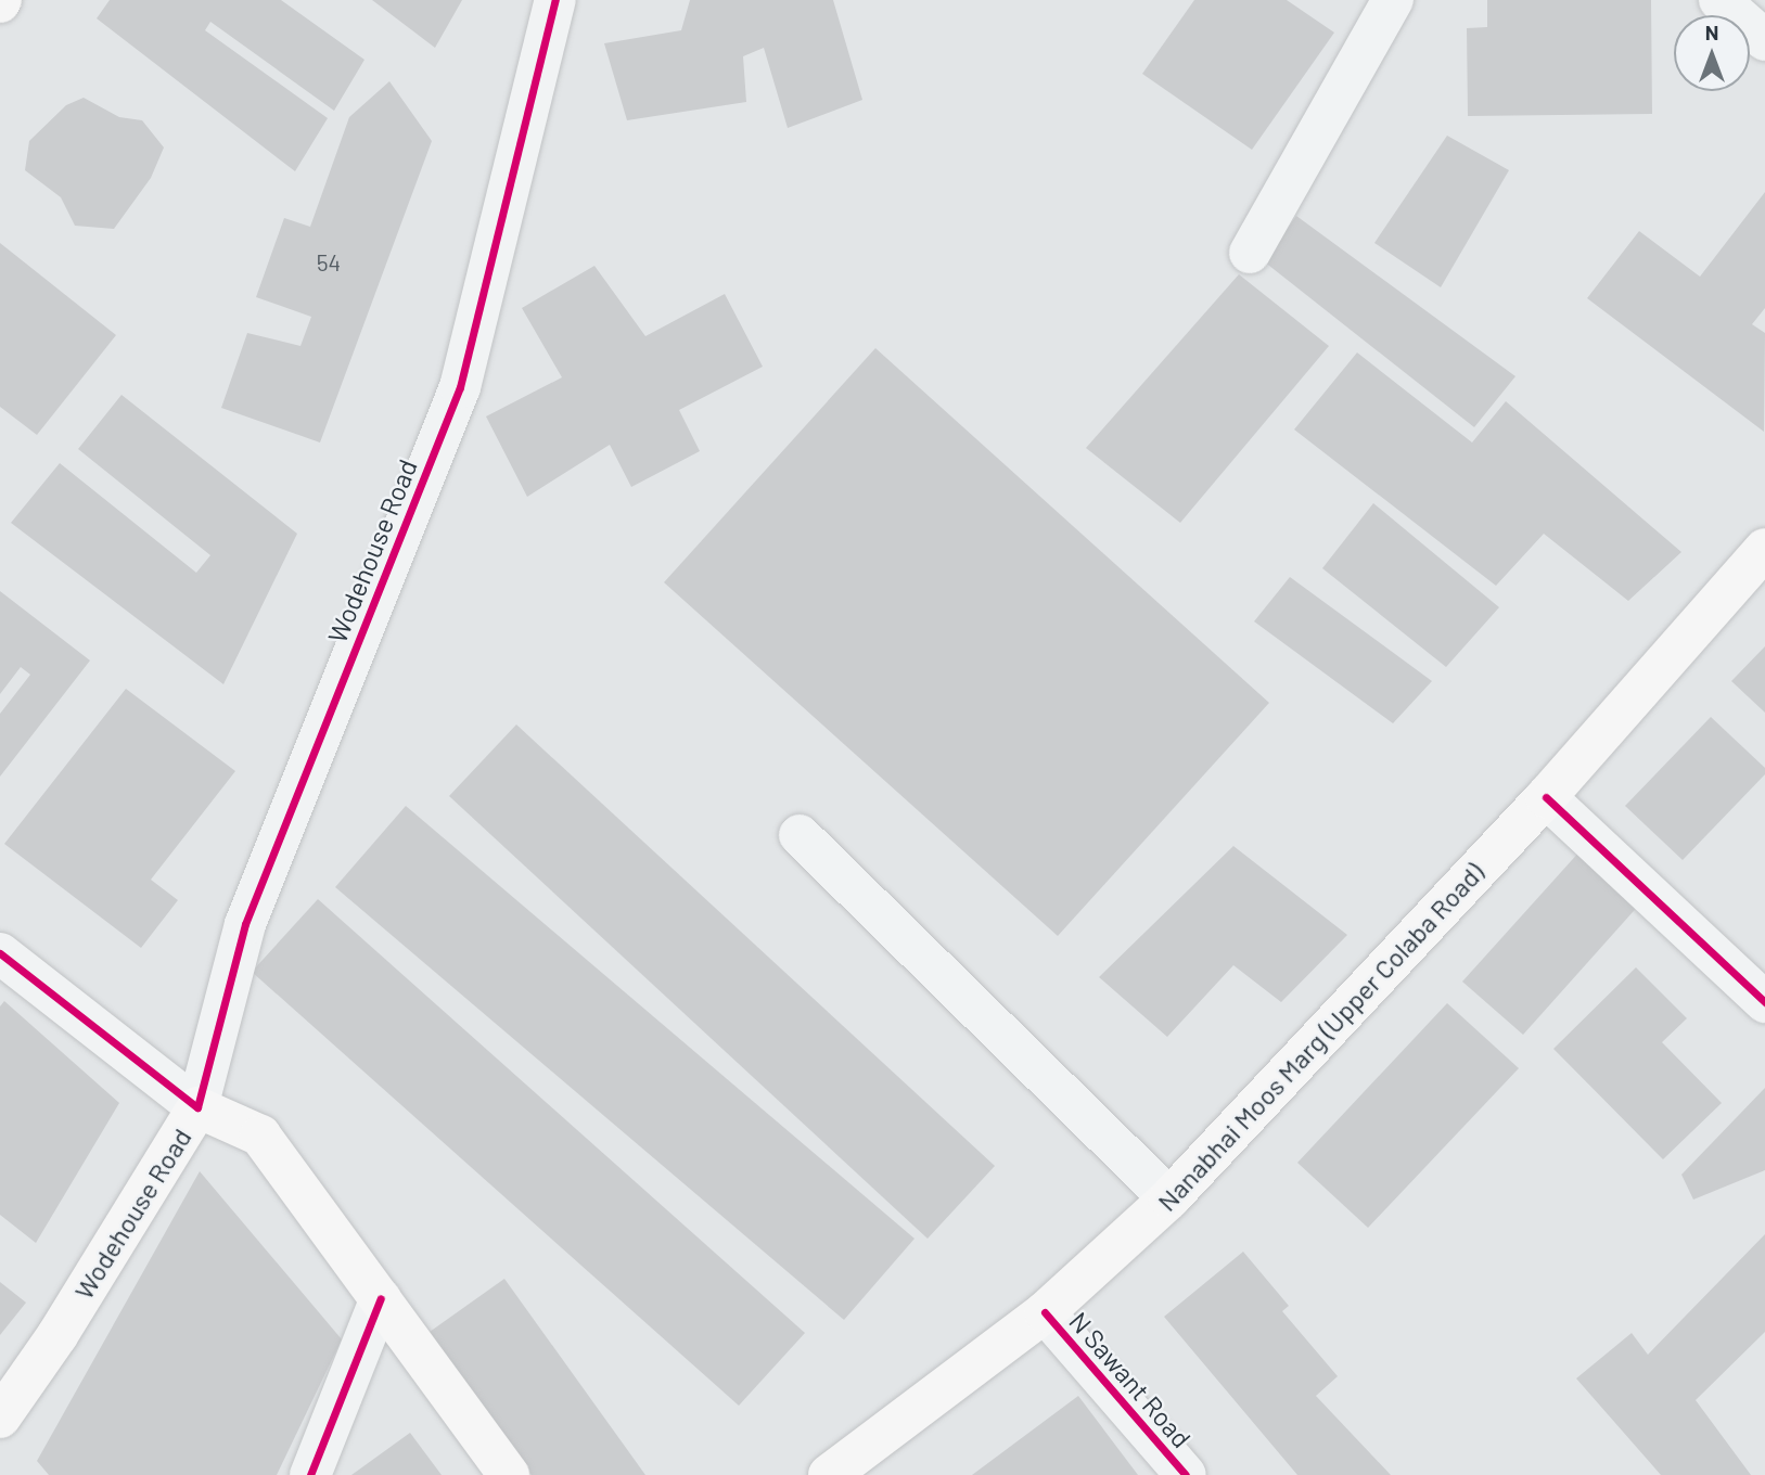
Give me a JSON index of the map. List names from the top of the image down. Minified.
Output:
{"streets":{"main road":["Wodehouse Road","Nanabhai Moos Marg (Upper Colaba Road)"],"street":["N Sawant Road"]},"crossings":[["Nanabhai Moos Marg (Upper Colaba Road)","N Sawant Road"]],"house_numbers":["54"],"north":"top"}
